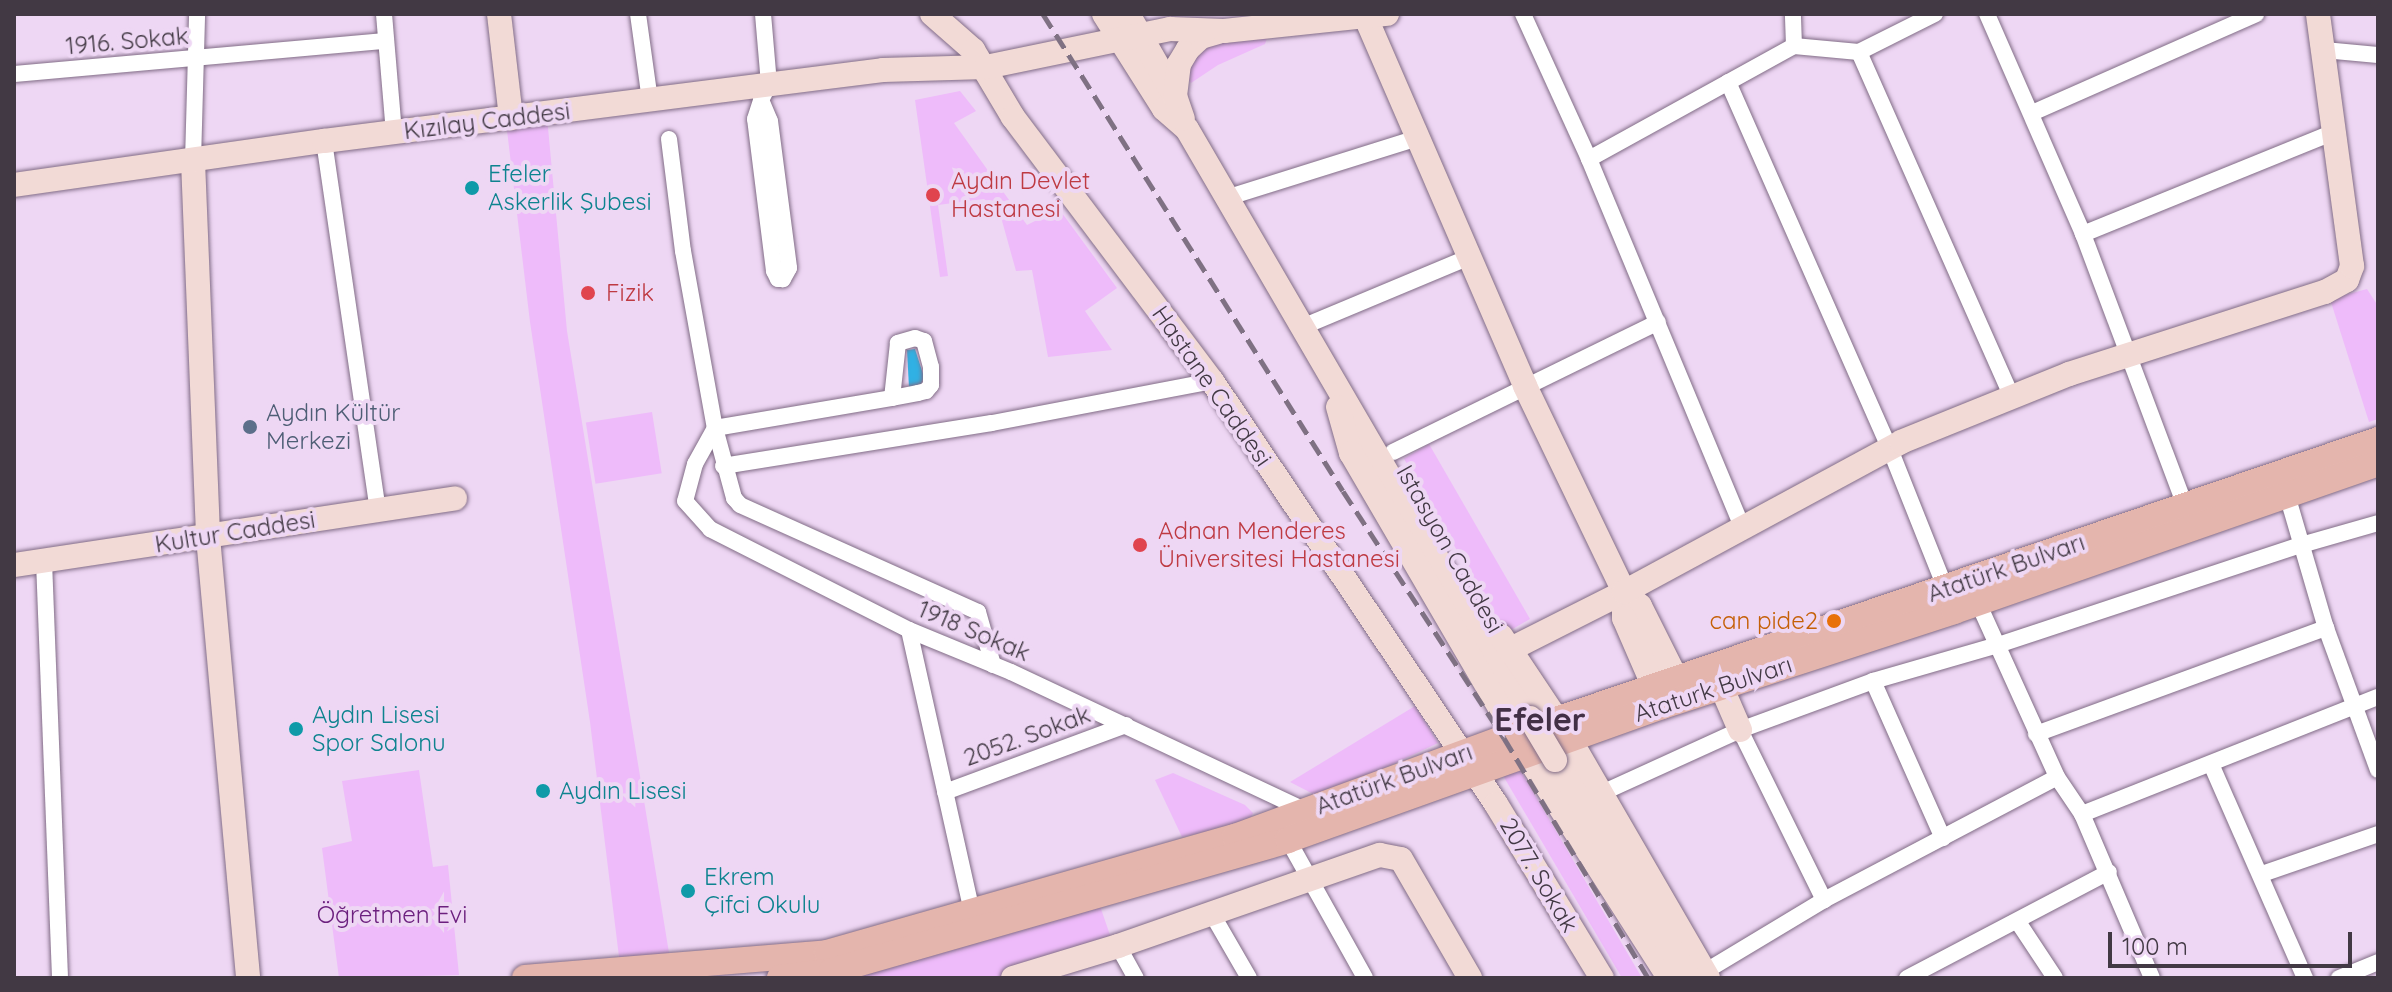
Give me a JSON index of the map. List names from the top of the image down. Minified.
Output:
{"streets":{"main road":["Atatürk Bulvarı","Ataturk Bulvarı"],"street":["1916. Sokak","Kızılay Caddesi","Hastane Caddesi","Kultur Caddesi","Istasyon Caddesi","1918 Sokak","2052. Sokak","2077. Sokak"]},"crossings":[["Kızılay Caddesi","Hastane Caddesi"],["Hastane Caddesi","Atatürk Bulvarı"],["Hastane Caddesi","2077. Sokak"],["Istasyon Caddesi","Atatürk Bulvarı"],["Istasyon Caddesi","Ataturk Bulvarı"],["Atatürk Bulvarı","1918 Sokak"],["Atatürk Bulvarı","Ataturk Bulvarı"],["Atatürk Bulvarı","2077. Sokak"],["1918 Sokak","2052. Sokak"]],"districts":["Efeler"],"parks":["Öğretmen Evi"],"places":["Efeler Askerlik Şubesi","Aydın Devlet Hastanesi","Fizik","Aydın Kültür Merkezi","Adnan Menderes Üniversitesi Hastanesi","can pide2","Aydın Lisesi Spor Salonu","Aydın Lisesi","Ekrem Çifci Okulu"],"scale_bar":"100 m"}
